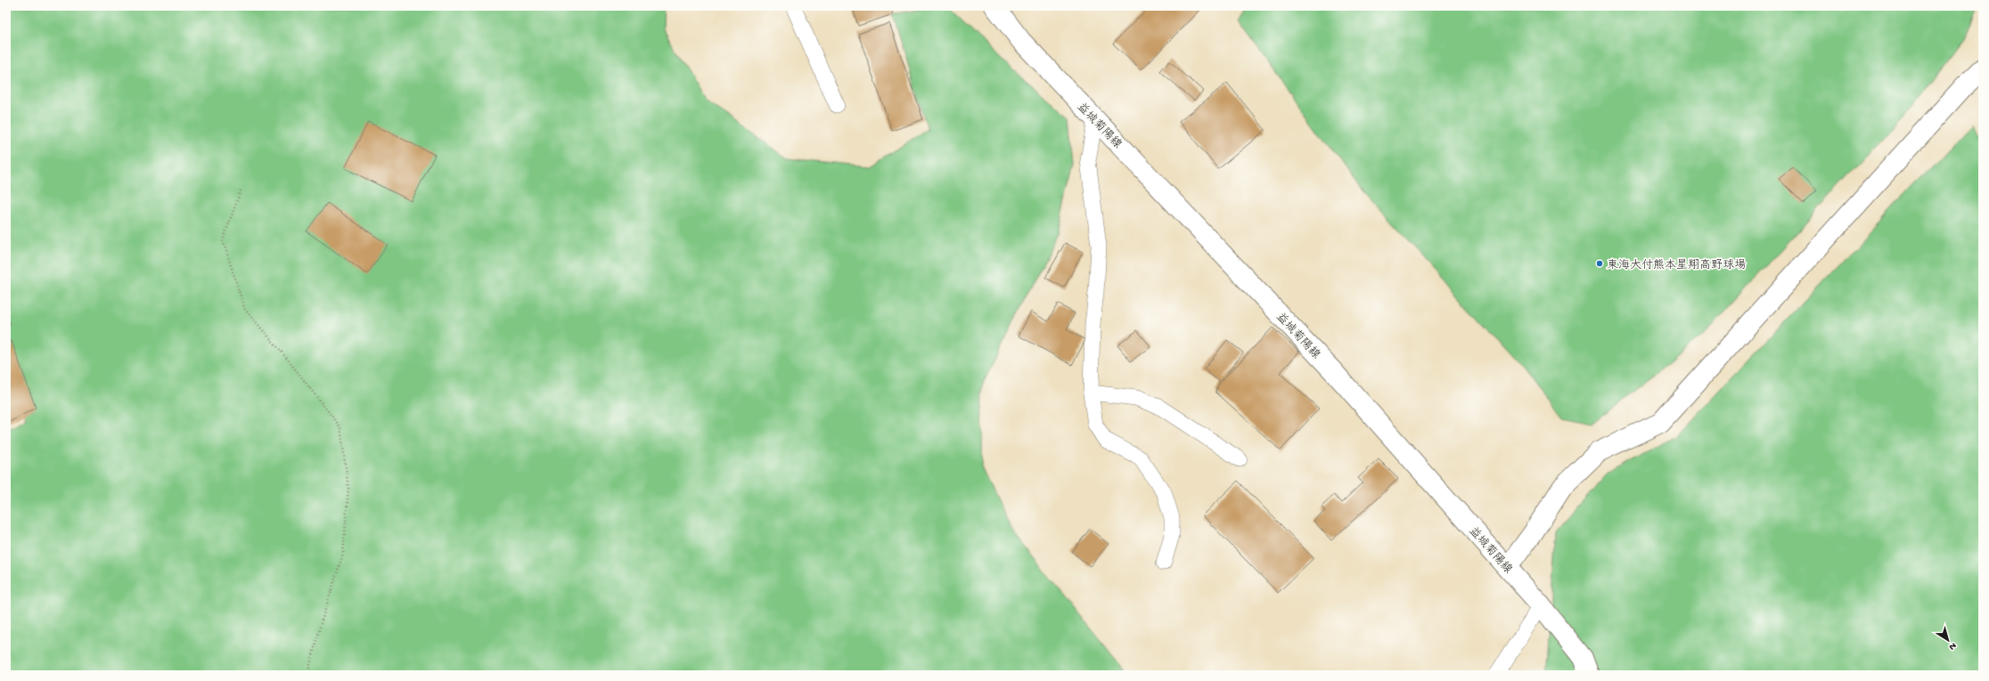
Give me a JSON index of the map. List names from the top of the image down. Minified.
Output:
{"streets":{"main road":["益城菊陽線"]},"places":["東海大付熊本星翔高野球場"],"north":"bottom right"}
